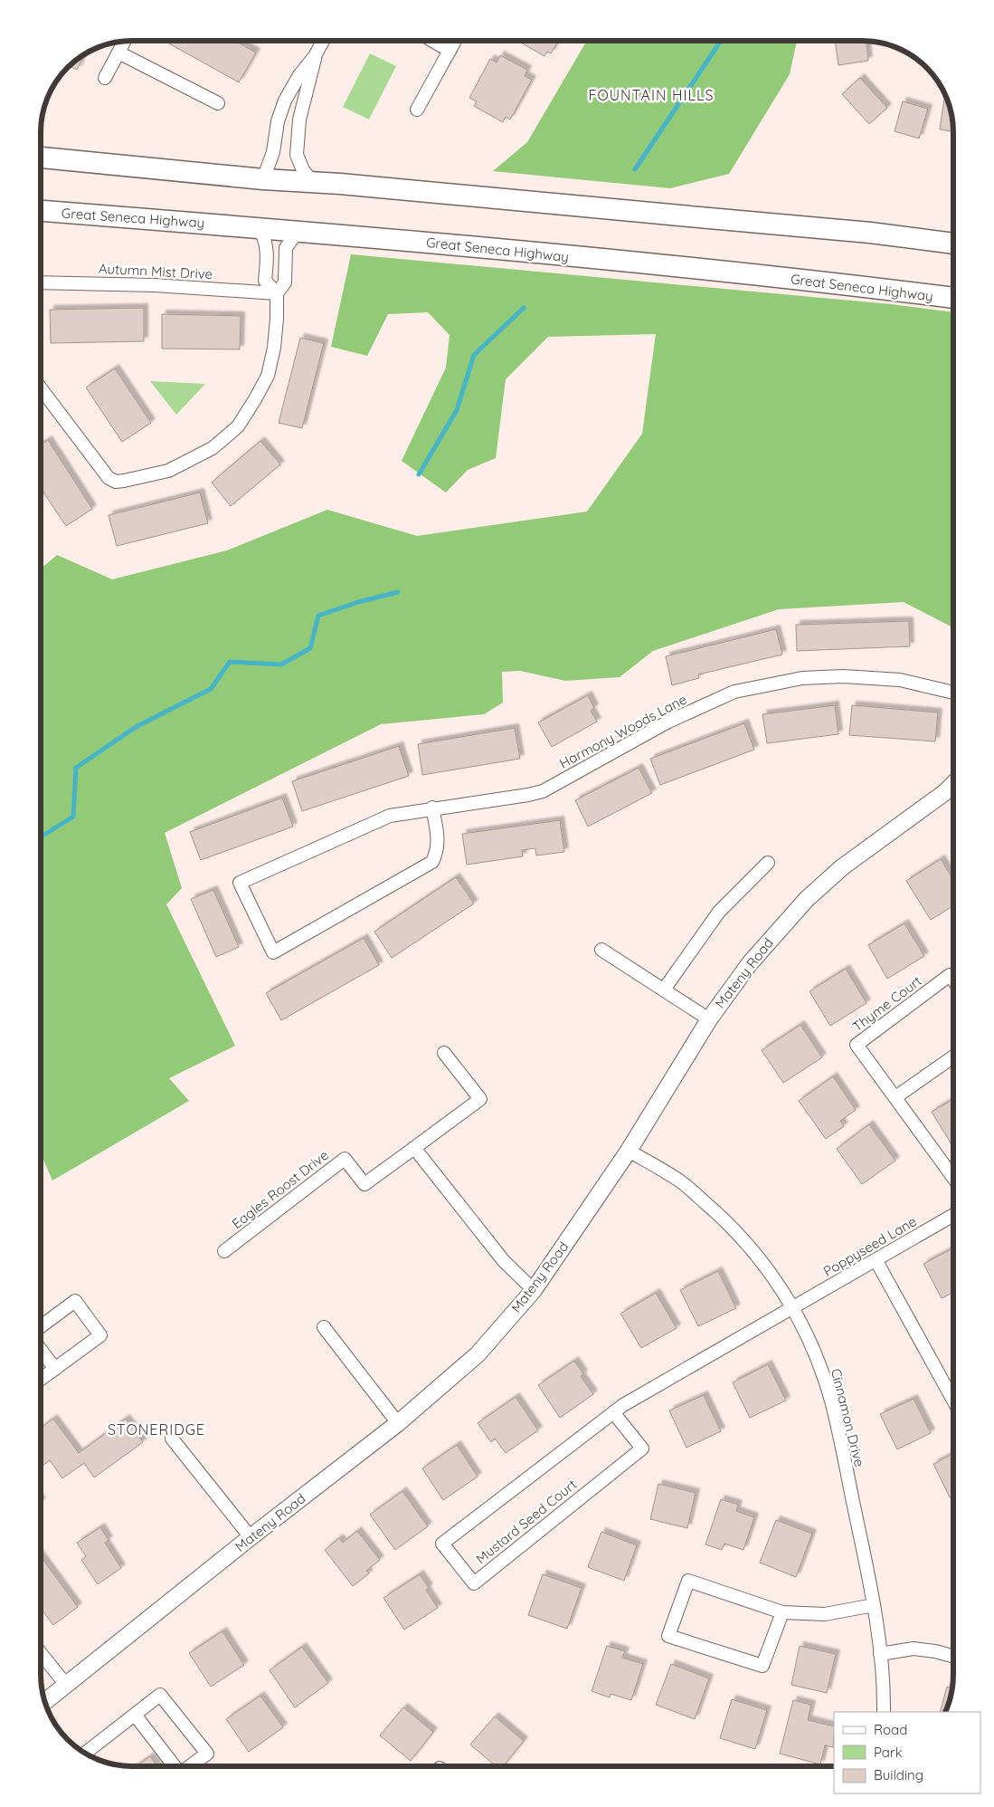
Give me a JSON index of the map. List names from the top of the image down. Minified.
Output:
{"streets":{"main road":["Great Seneca Highway"],"street":["Autumn Mist Drive","Harmony Woods Lane","Mateny Road","Thyme Court","Eagles Roost Drive","Poppyseed Lane","Cinnamon Drive","Mustard Seed Court"]},"crossings":[["Mateny Road","Cinnamon Drive"],["Poppyseed Lane","Cinnamon Drive"],["Poppyseed Lane","Mustard Seed Court"],["Cinnamon Drive","Mustard Seed Court"]],"districts":["FOUNTAIN HILLS","STONERIDGE"],"legend":["Road","Park","Building"]}
